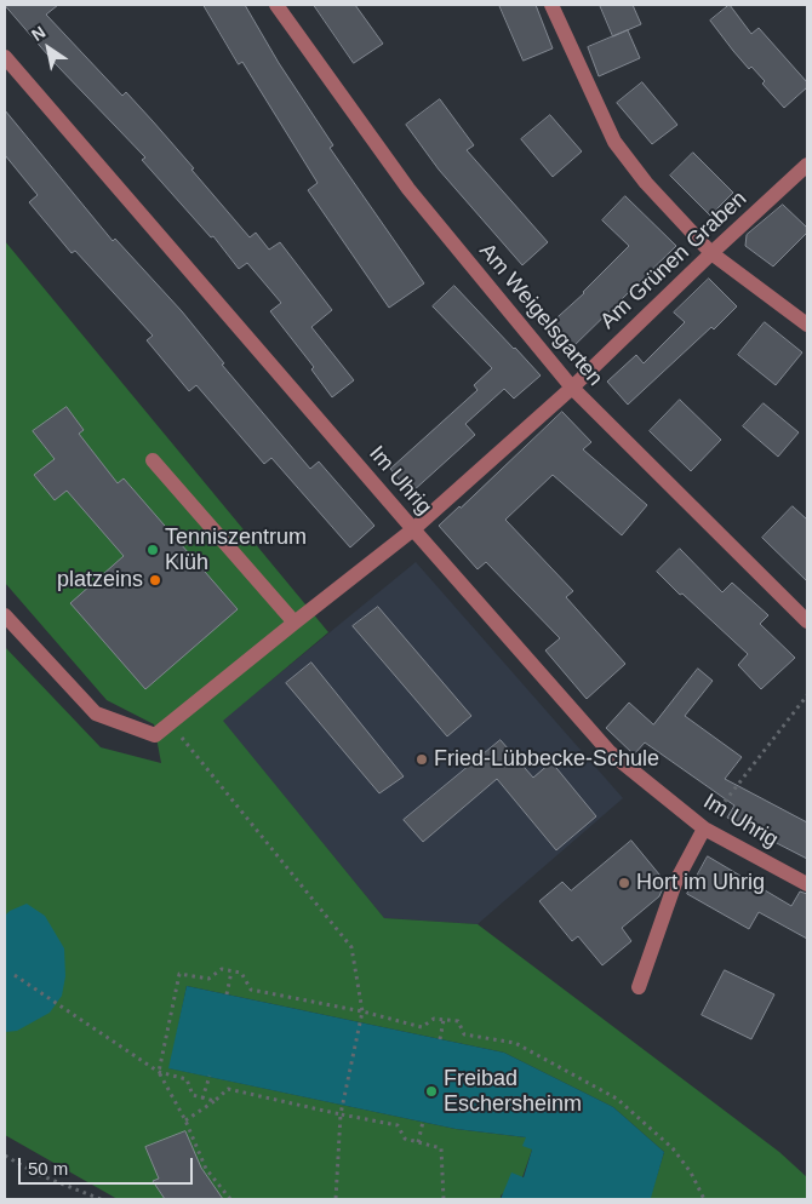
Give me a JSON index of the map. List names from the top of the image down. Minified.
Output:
{"streets":{"street":["Am Grünen Graben","Am Weigelsgarten","Im Uhrig"]},"crossings":[["Am Grünen Graben","Am Weigelsgarten"],["Am Grünen Graben","Im Uhrig"]],"places":["Tenniszentrum Klüh","platzeins","Fried-Lübbecke-Schule","Hort im Uhrig","Freibad Eschersheinm"],"scale_bar":"50 m","north":"top left"}
